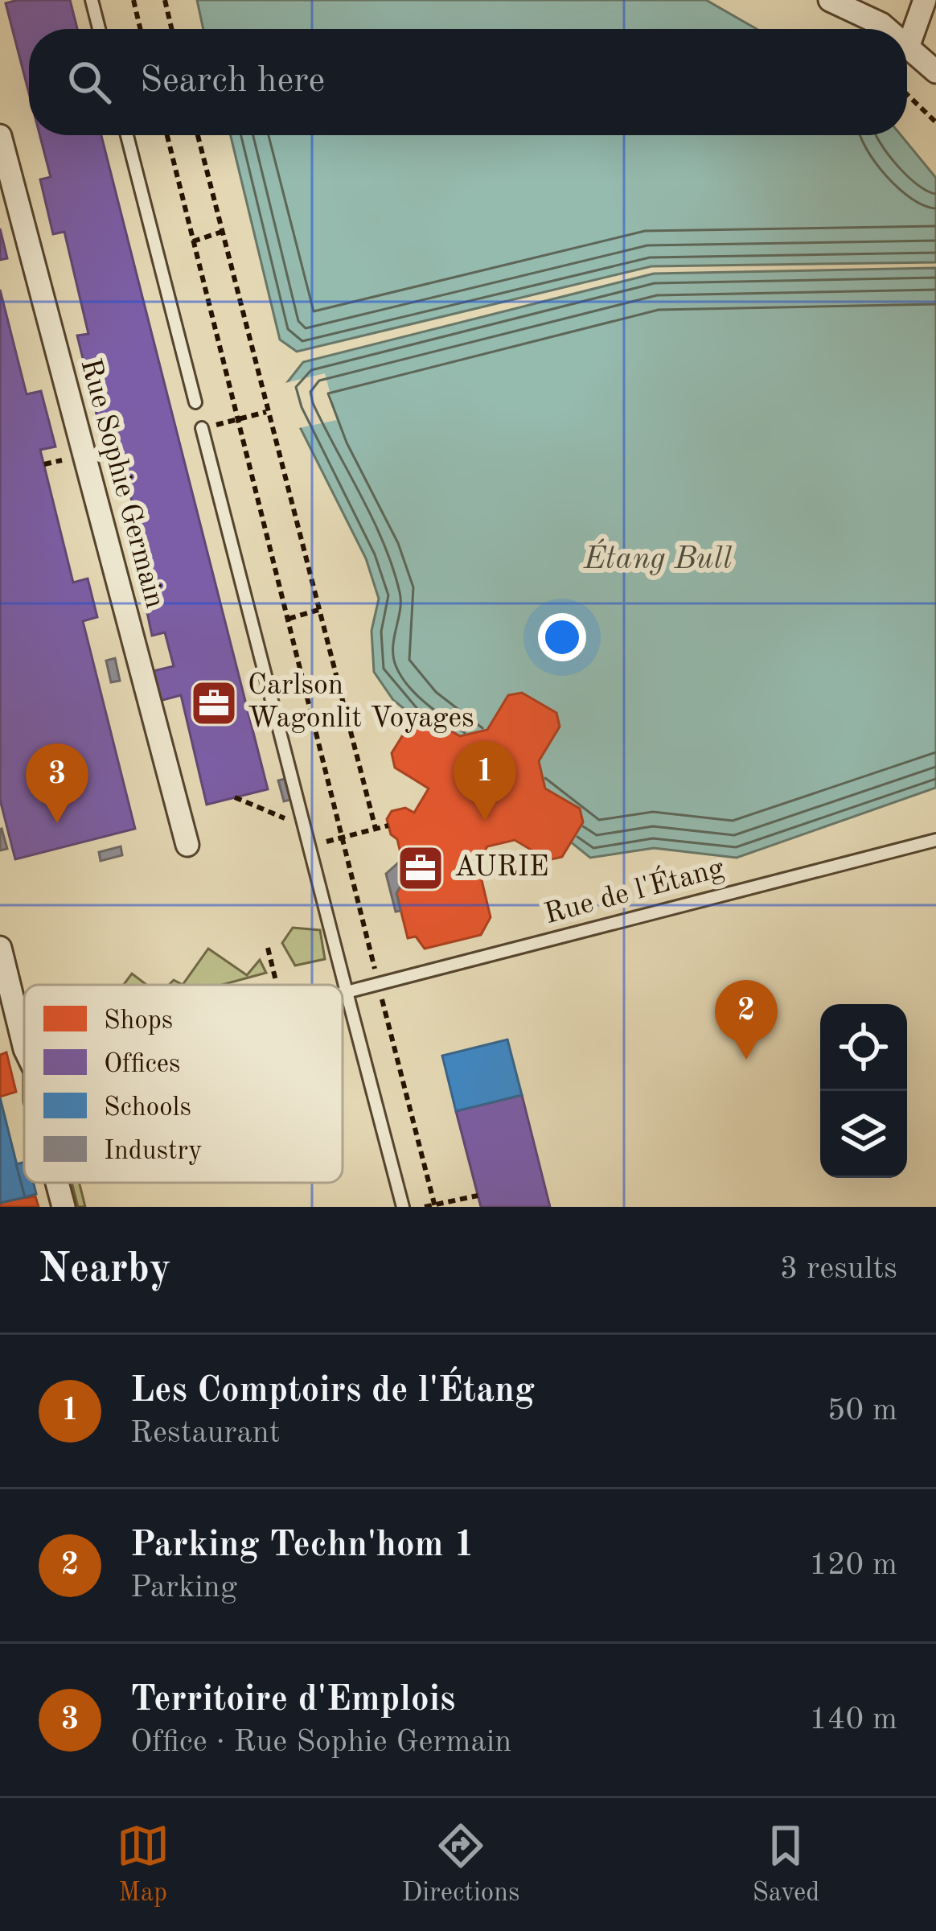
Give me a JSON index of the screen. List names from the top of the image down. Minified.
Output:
{"streets":{"street":["Rue Sophie Germain"],"lane":["Rue de l'Étang"]},"water":["Étang Bull"],"places":{"office":["Carlson Wagonlit Voyages","AURIE"]},"legend":["Shops","Offices","Schools","Industry"],"page":{"search":"Search here","pins":["1","3","2"],"heading":["Nearby","3 results"],"list":[{"mark":"1","name":"Les Comptoirs de l'Étang","note":"Restaurant","value":"50 m"},{"mark":"2","name":"Parking Techn'hom 1","note":"Parking","value":"120 m"},{"mark":"3","name":"Territoire d'Emplois","note":"Office · Rue Sophie Germain","value":"140 m"}],"nav":["Map","Directions","Saved"]}}
